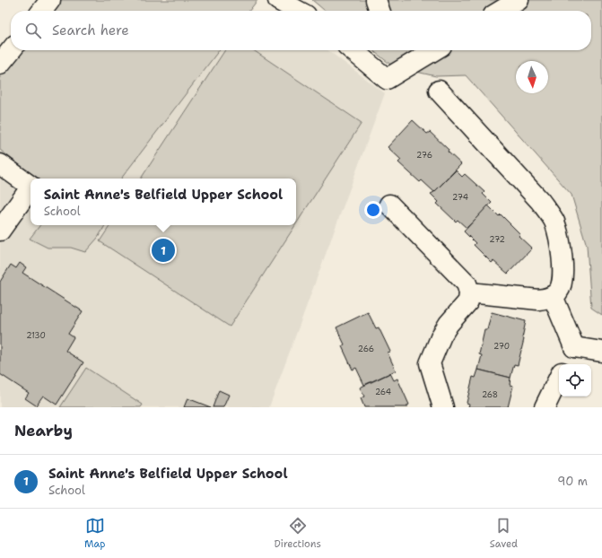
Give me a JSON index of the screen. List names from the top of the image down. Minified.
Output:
{"house_numbers":["276","274","272","2130","270","266","264","268"],"north":"bottom","page":{"search":"Search here","popup":["Saint Anne's Belfield Upper School","School"],"pins":"1","heading":"Nearby","list":[{"mark":"1","name":"Saint Anne's Belfield Upper School","note":"School","value":"90 m"}],"nav":["Map","Directions","Saved"]}}
